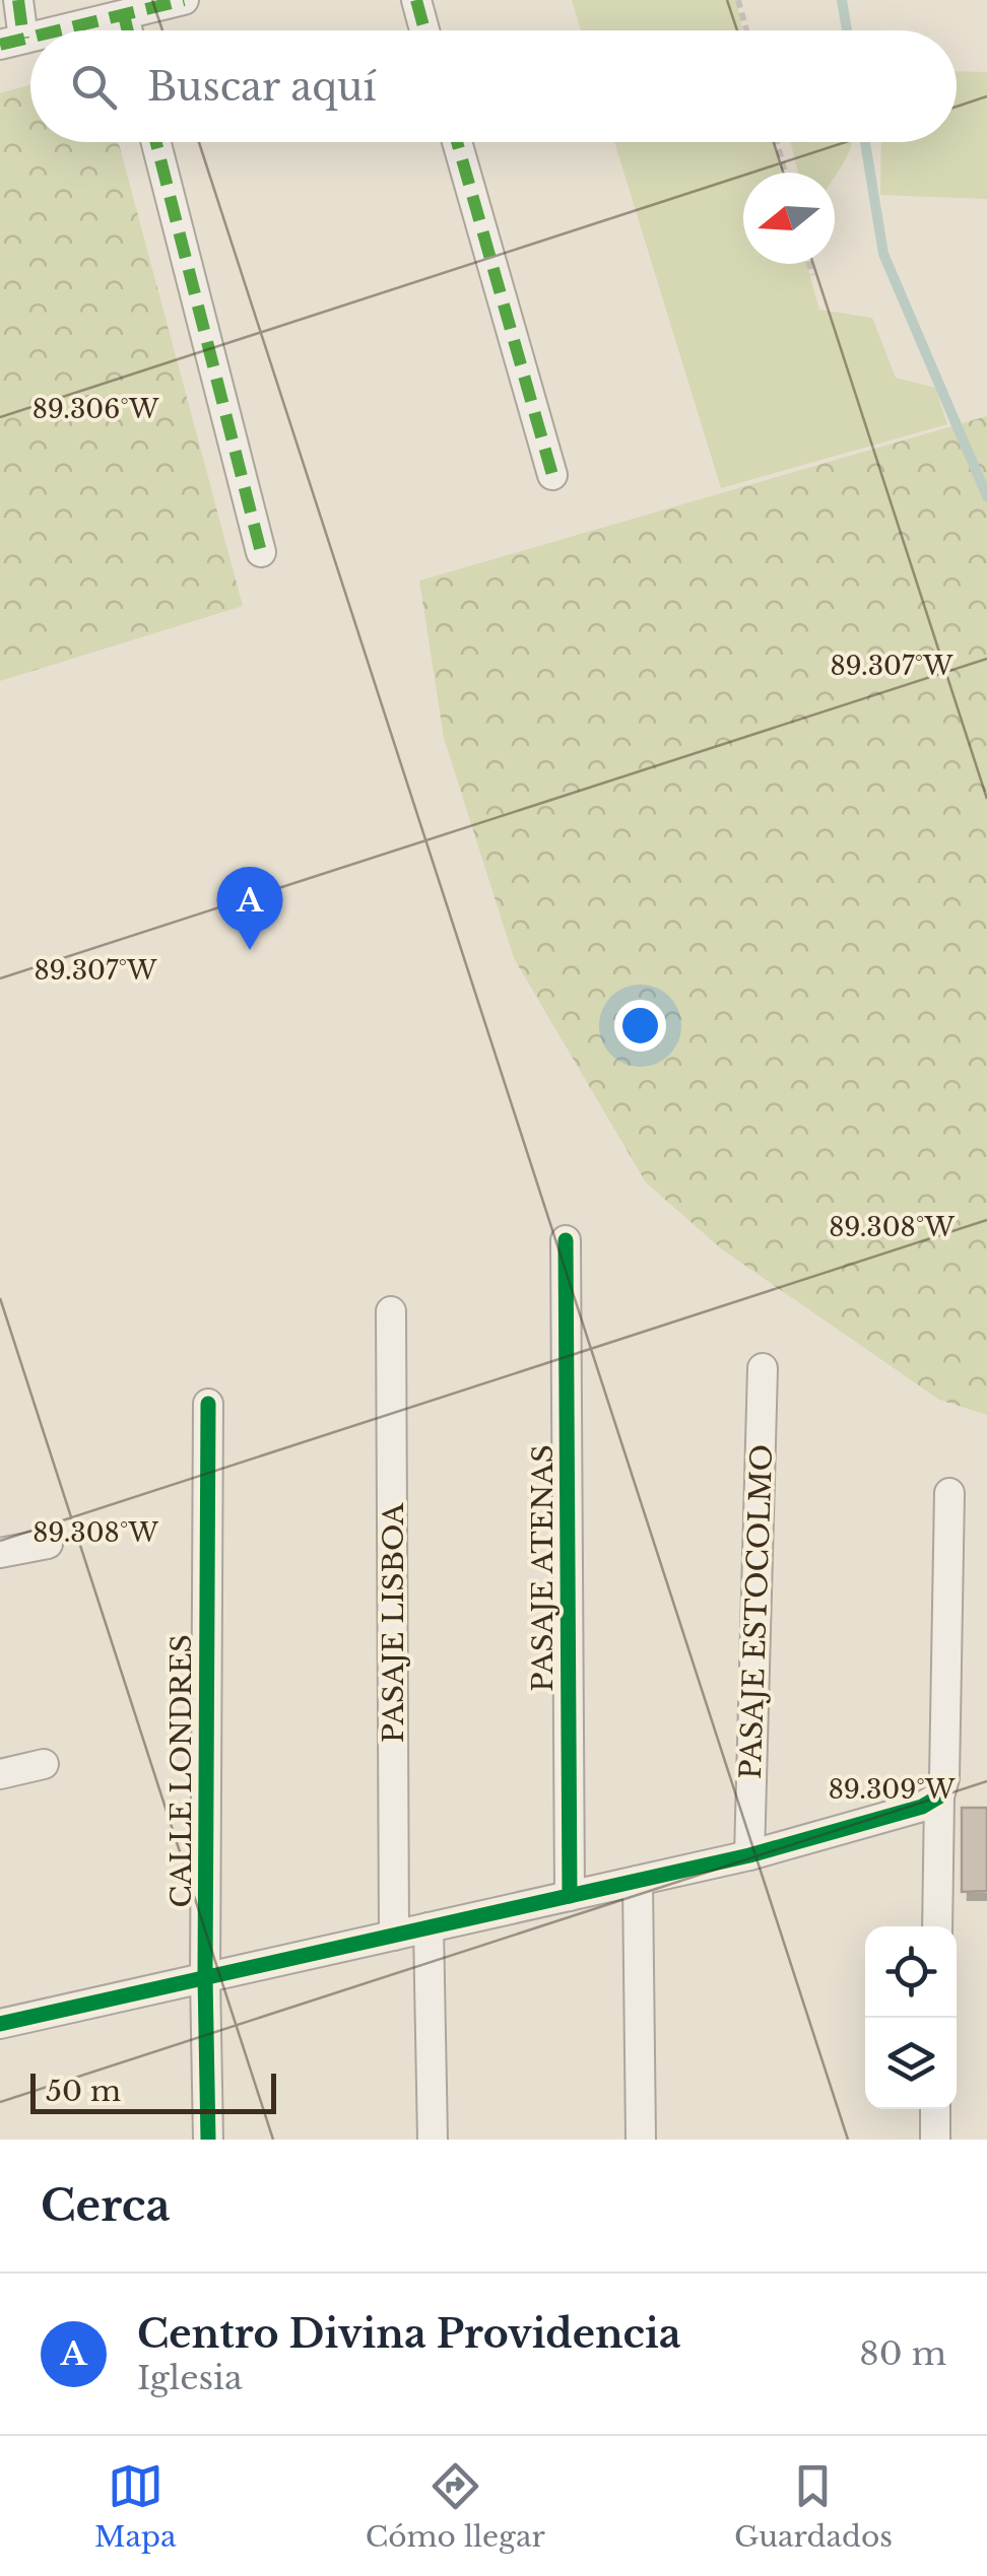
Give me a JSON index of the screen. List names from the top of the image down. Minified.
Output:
{"streets":{"street":["PASAJE ATENAS","PASAJE ESTOCOLMO","PASAJE LISBOA","CALLE LONDRES"]},"scale_bar":"50 m","north":"left","page":{"search":"Buscar aquí","pins":"A","scale":"50 m","heading":"Cerca","list":[{"mark":"A","name":"Centro Divina Providencia","note":"Iglesia","value":"80 m"}],"nav":["Mapa","Cómo llegar","Guardados"]},"coordinates":["89.306°W","89.307°W","89.308°W","89.309°W"]}
